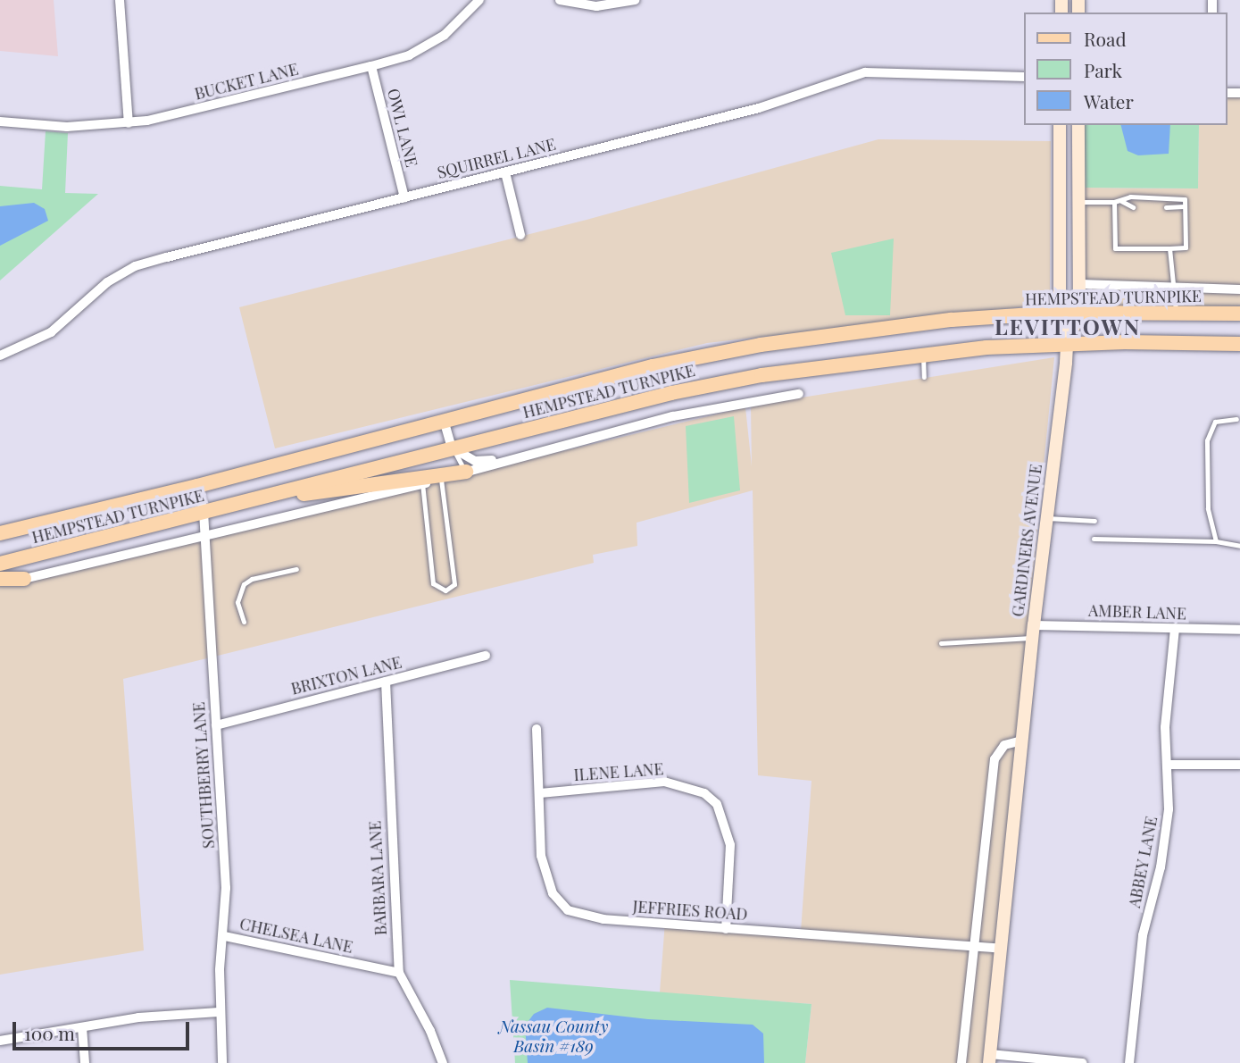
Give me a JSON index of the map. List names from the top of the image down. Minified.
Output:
{"streets":{"main road":["HEMPSTEAD TURNPIKE","GARDINERS AVENUE"],"street":["BUCKET LANE","OWL LANE","SQUIRREL LANE","AMBER LANE","BRIXTON LANE","ILENE LANE","SOUTHBERRY LANE","ABBEY LANE","BARBARA LANE","JEFFRIES ROAD","CHELSEA LANE"]},"crossings":[["BUCKET LANE","OWL LANE"],["OWL LANE","SQUIRREL LANE"],["HEMPSTEAD TURNPIKE","GARDINERS AVENUE"],["HEMPSTEAD TURNPIKE","SOUTHBERRY LANE"],["GARDINERS AVENUE","AMBER LANE"],["GARDINERS AVENUE","JEFFRIES ROAD"],["AMBER LANE","ABBEY LANE"],["BRIXTON LANE","SOUTHBERRY LANE"],["BRIXTON LANE","BARBARA LANE"],["ILENE LANE","JEFFRIES ROAD"],["SOUTHBERRY LANE","CHELSEA LANE"],["BARBARA LANE","CHELSEA LANE"]],"districts":["LEVITTOWN"],"water":["Nassau County Basin #189"],"legend":["Road","Park","Water"],"scale_bar":"100 m"}
